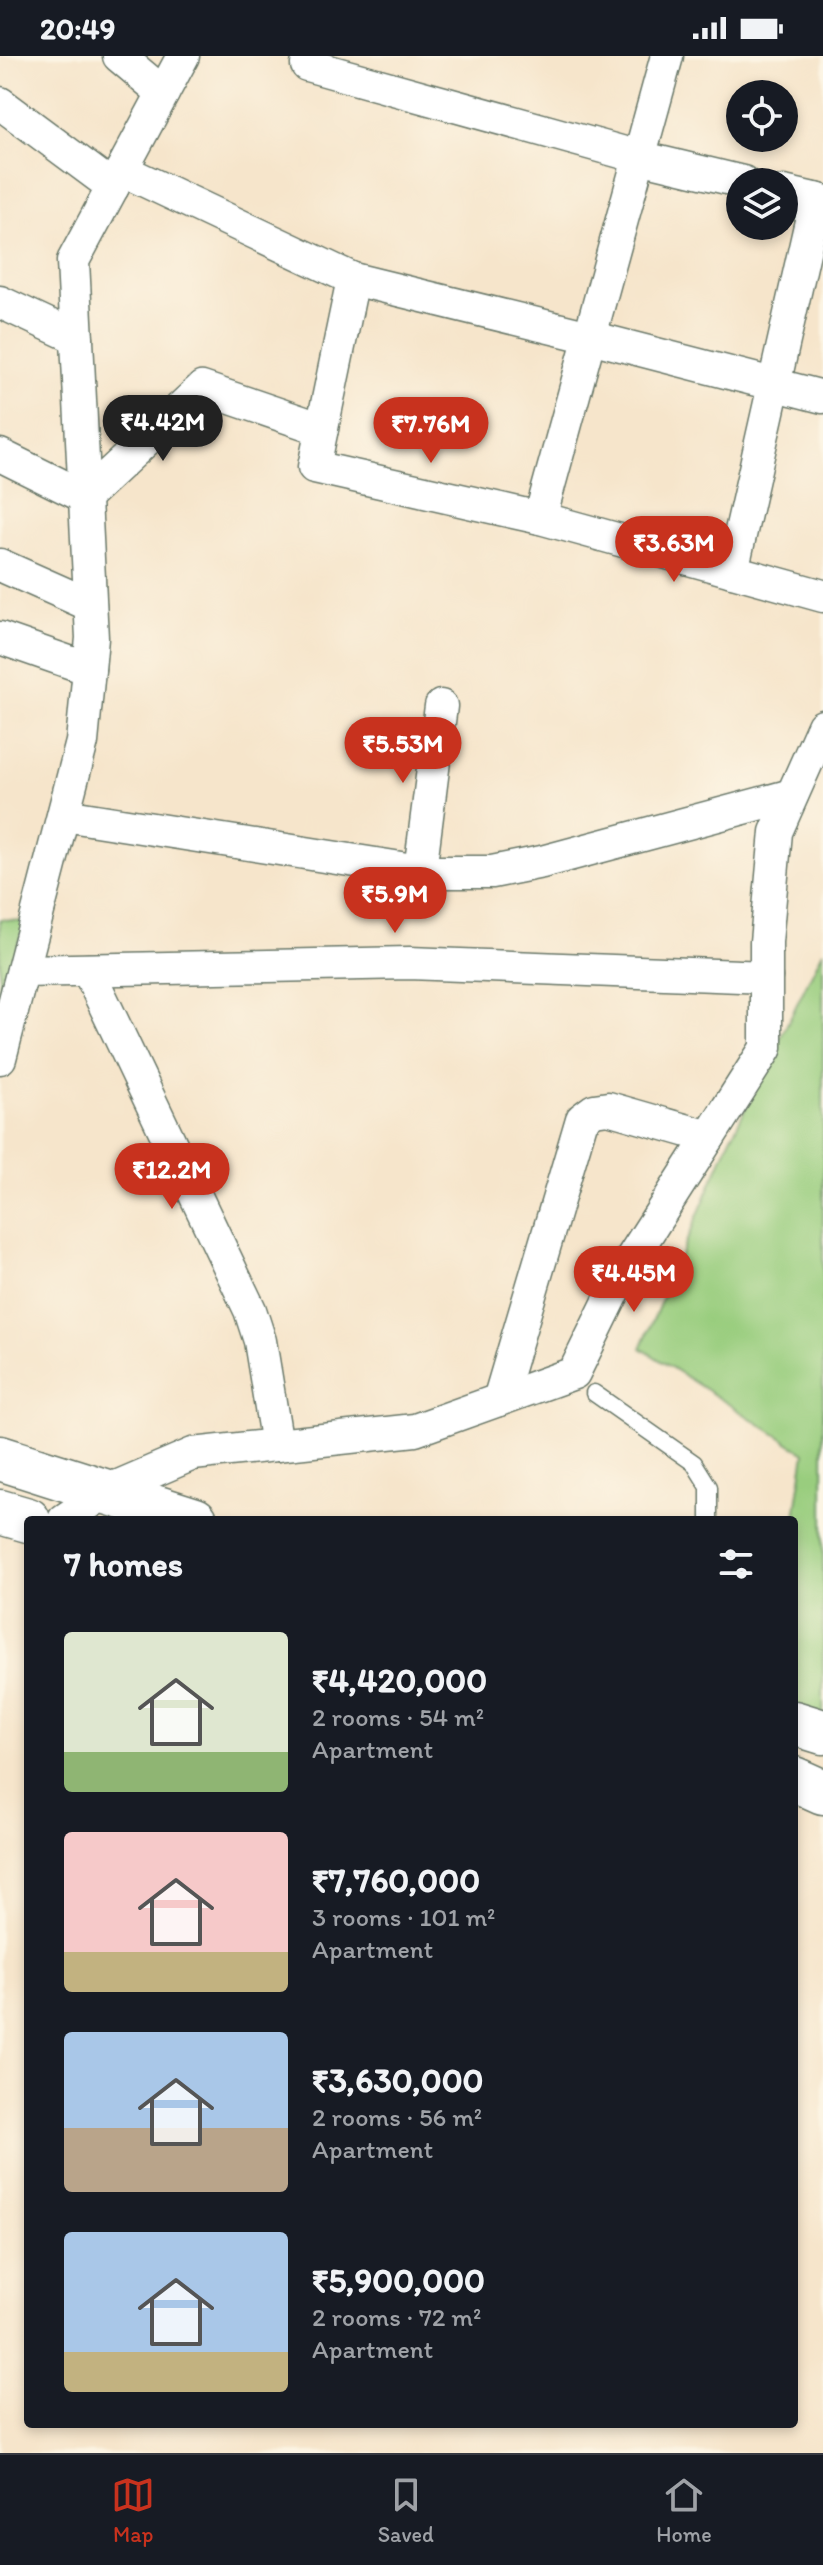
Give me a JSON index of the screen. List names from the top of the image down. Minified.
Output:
{"page":{"status":"20:49","price":["₹4.42M","₹7.76M","₹3.63M","₹5.53M","₹5.9M","₹12.2M","₹4.45M"],"heading":"7 homes","list":[{"name":"₹4,420,000","note":"2 rooms · 54 m² · Apartment"},{"name":"₹7,760,000","note":"3 rooms · 101 m² · Apartment"},{"name":"₹3,630,000","note":"2 rooms · 56 m² · Apartment"},{"name":"₹5,900,000","note":"2 rooms · 72 m² · Apartment"}],"tabs":["Map","Saved","Home"]}}
